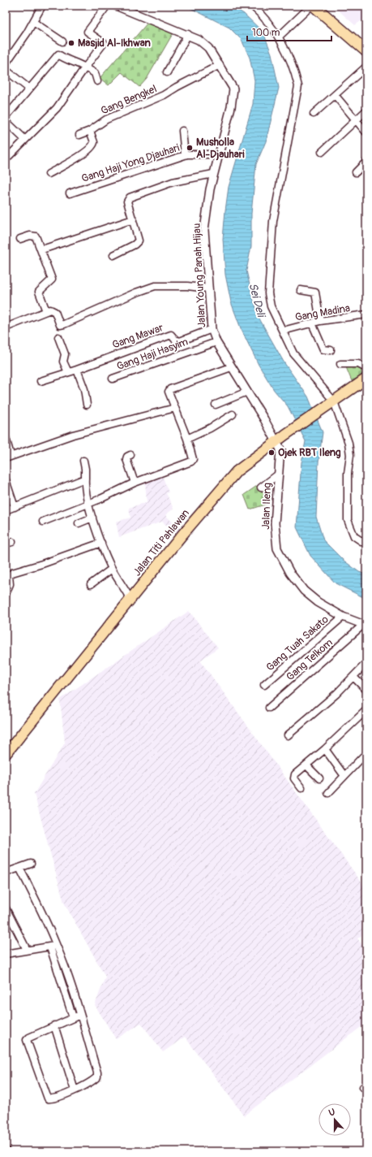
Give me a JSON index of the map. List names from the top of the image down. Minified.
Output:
{"streets":{"main road":["Jalan Titi Pahlawan"],"street":["Gang Bengkel","Gang Haji Yong Djauhari","Jalan Young Panah Hijau","Gang Madina","Gang Mawar","Gang Haji Hasyim","Jalan Ileng","Gang Tuah Sakato","Gang Telkom"]},"crossings":[["Gang Bengkel","Jalan Young Panah Hijau"],["Gang Haji Yong Djauhari","Jalan Young Panah Hijau"],["Jalan Young Panah Hijau","Gang Mawar"],["Jalan Young Panah Hijau","Gang Haji Hasyim"],["Jalan Young Panah Hijau","Jalan Ileng"],["Jalan Young Panah Hijau","Jalan Titi Pahlawan"],["Jalan Ileng","Jalan Titi Pahlawan"],["Jalan Ileng","Gang Tuah Sakato"],["Jalan Ileng","Gang Telkom"]],"water":["Sei Deli"],"places":["Masjid Al-Ikhwan","Musholla Al-Djauhari","Ojek RBT Ileng"],"scale_bar":"100 m","north":"top"}
